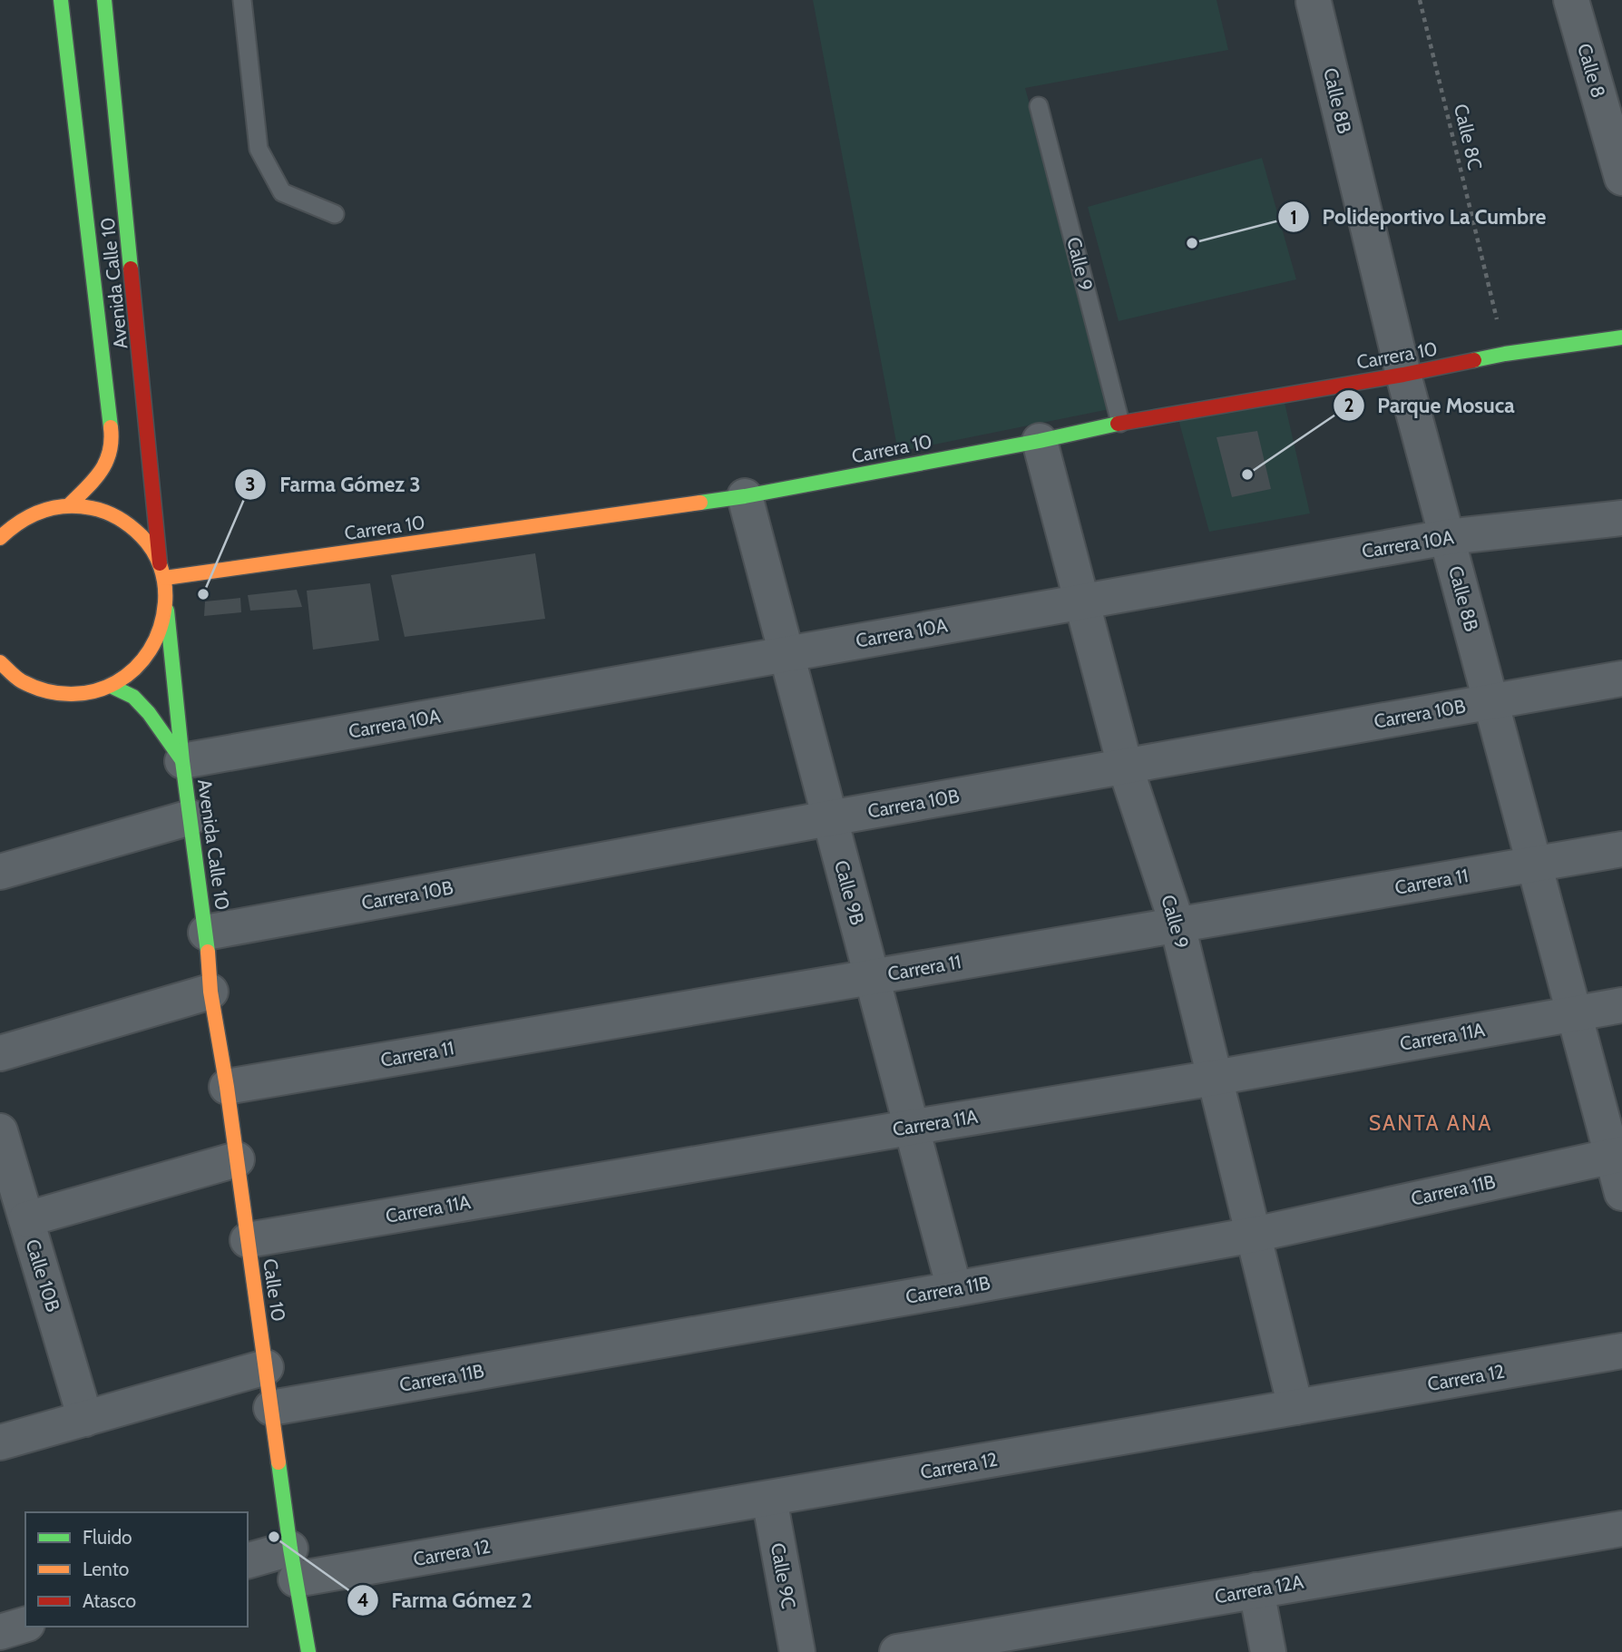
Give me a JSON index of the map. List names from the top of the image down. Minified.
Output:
{"streets":{"street":["Calle 8","Calle 8B","Calle 9","Avenida Calle 10","Carrera 10","Carrera 10A","Carrera 10B","Carrera 11","Calle 9B","Carrera 11A","Carrera 11B","Calle 10B","Calle 10","Carrera 12","Calle 9C","Carrera 12A"],"path":["Calle 8C"]},"crossings":[["Calle 8B","Carrera 10"],["Calle 8B","Carrera 10A"],["Calle 8B","Carrera 10B"],["Calle 8B","Carrera 11"],["Calle 8B","Carrera 11A"],["Calle 8B","Carrera 11B"],["Calle 8C","Carrera 10"],["Calle 9","Carrera 10"],["Calle 9","Carrera 10A"],["Calle 9","Carrera 10B"],["Calle 9","Carrera 11"],["Calle 9","Carrera 11A"],["Calle 9","Carrera 11B"],["Calle 9","Carrera 12"],["Avenida Calle 10","Carrera 10"],["Avenida Calle 10","Carrera 10A"],["Avenida Calle 10","Carrera 10B"],["Avenida Calle 10","Calle 10"],["Carrera 10","Calle 9B"],["Carrera 10A","Calle 9B"],["Carrera 10B","Calle 9B"],["Carrera 10B","Calle 10"],["Carrera 11","Calle 9B"],["Carrera 11","Calle 10"],["Calle 9B","Carrera 11A"],["Calle 9B","Carrera 11B"],["Carrera 11A","Calle 10"],["Carrera 11B","Calle 10"],["Calle 10","Carrera 12"],["Carrera 12","Calle 9C"]],"districts":["SANTA ANA"],"places":["Polideportivo La Cumbre","Parque Mosuca","Farma Gómez 3","Farma Gómez 2"],"legend":["Fluido","Lento","Atasco"]}
